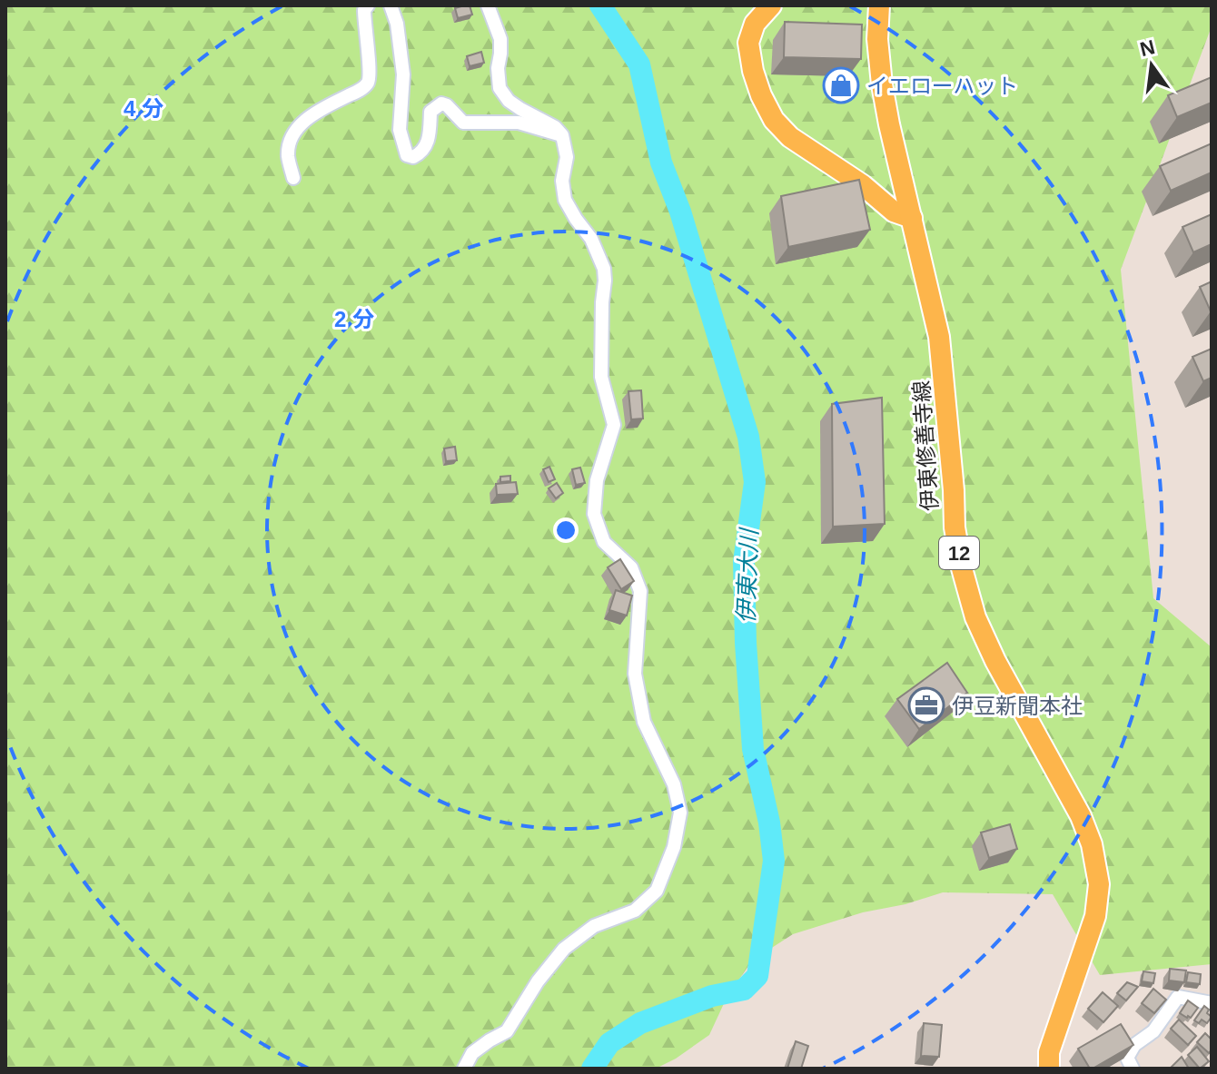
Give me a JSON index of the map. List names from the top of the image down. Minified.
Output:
{"streets":{"main road":["伊東修善寺線","12"]},"water":["伊東大川"],"places":{"shop":["イエローハット"],"office":["伊豆新聞本社"]},"north":"top","rings":["4 分","2 分"]}
